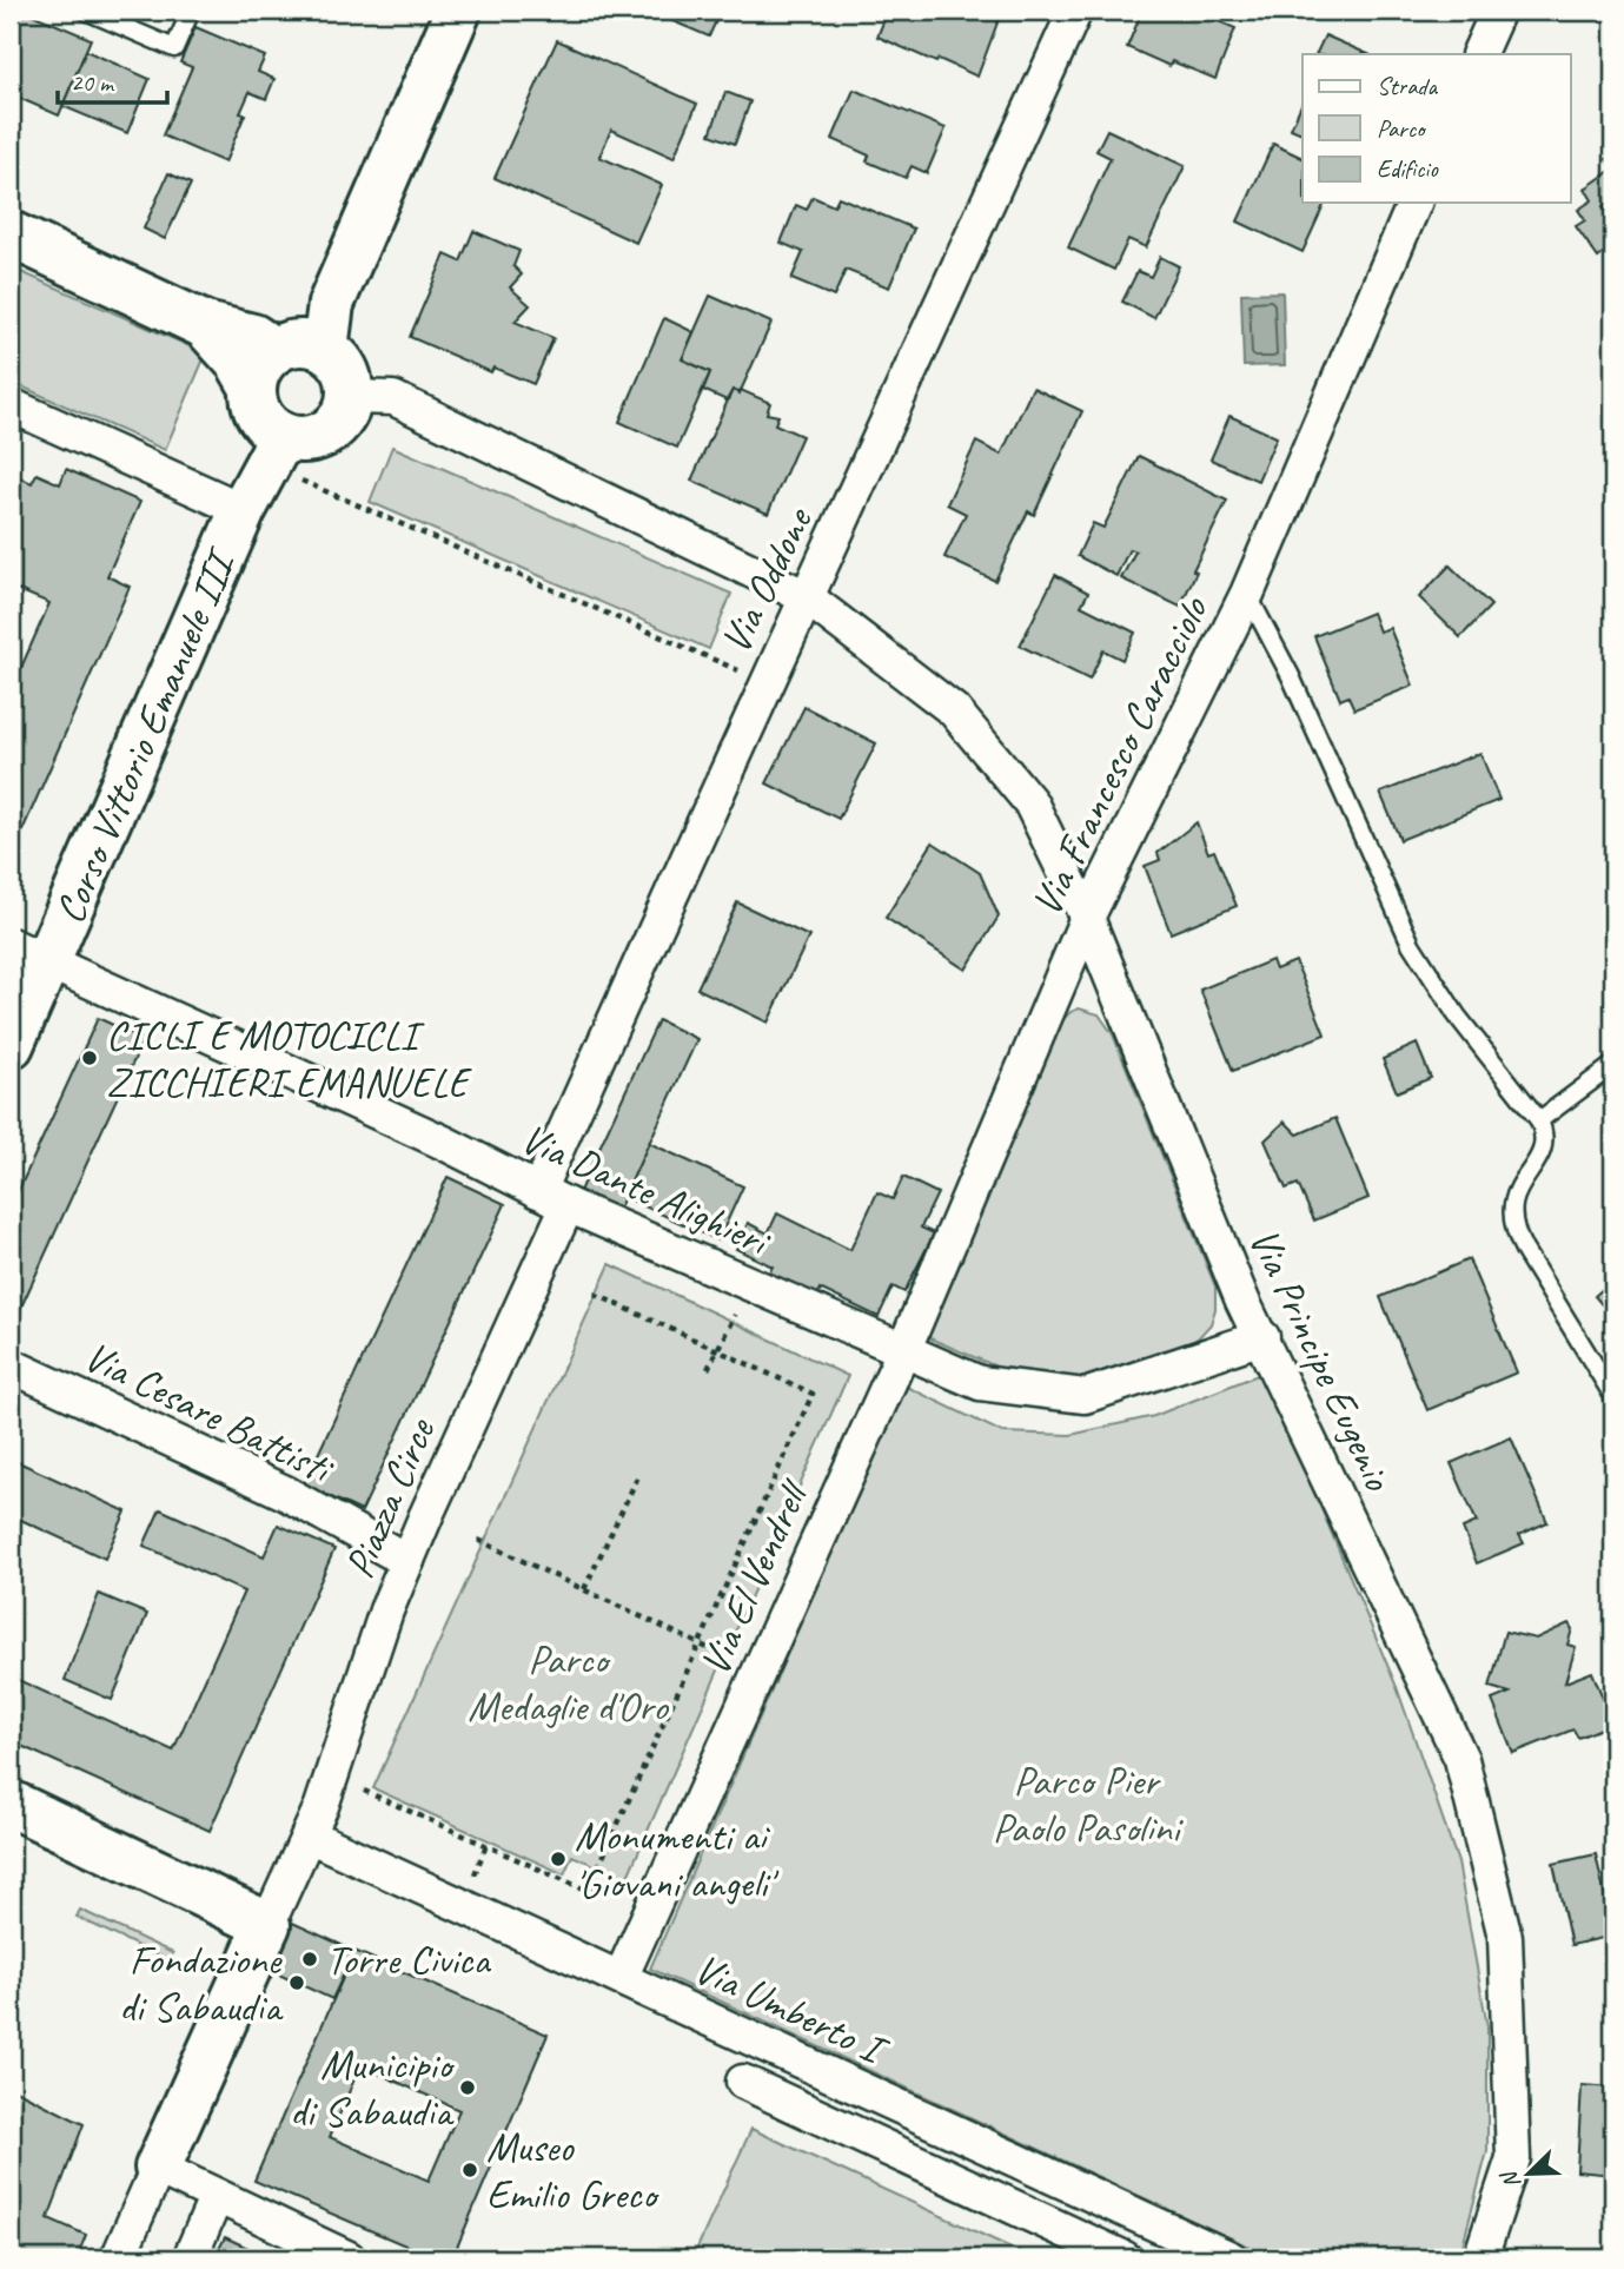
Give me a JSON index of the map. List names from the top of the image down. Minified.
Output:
{"streets":{"street":["Via Oddone","Corso Vittorio Emanuele III","Via Francesco Caracciolo","Via Dante Alighieri","Via Principe Eugenio","Via Cesare Battisti","Piazza Circe","Via El Vendrell","Via Umberto I"]},"crossings":[["Via Oddone","Via Dante Alighieri"],["Via Oddone","Via Principe Eugenio"],["Via Oddone","Piazza Circe"],["Corso Vittorio Emanuele III","Via Dante Alighieri"],["Corso Vittorio Emanuele III","Via Principe Eugenio"],["Via Francesco Caracciolo","Via Dante Alighieri"],["Via Francesco Caracciolo","Via Principe Eugenio"],["Via Francesco Caracciolo","Via El Vendrell"],["Via Dante Alighieri","Via Principe Eugenio"],["Via Dante Alighieri","Piazza Circe"],["Via Dante Alighieri","Via El Vendrell"],["Via Cesare Battisti","Piazza Circe"],["Piazza Circe","Via Umberto I"],["Via El Vendrell","Via Umberto I"]],"parks":["Parco Medaglie d'Oro","Parco Pier Paolo Pasolini"],"places":["CICLI E MOTOCICLI ZICCHIERI EMANUELE","Monumenti ai 'Giovani angeli'","Torre Civica","Fondazione di Sabaudia","Municipio di Sabaudia","Museo Emilio Greco"],"legend":["Strada","Parco","Edificio"],"scale_bar":"20 m","north":"bottom left"}
